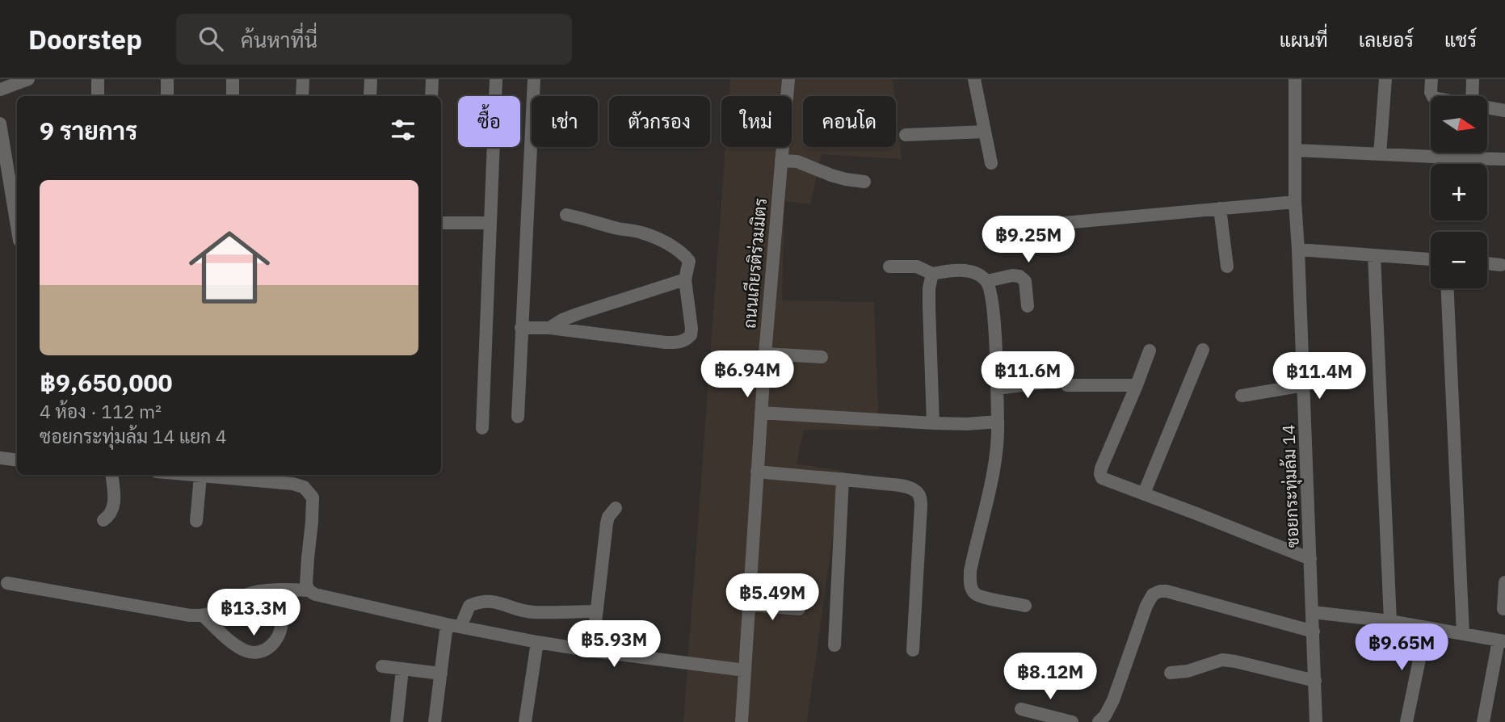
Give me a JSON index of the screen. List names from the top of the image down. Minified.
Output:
{"streets":{"street":["ถนนเกียรติร่วมมิตร","ซอยกระทุ่มล้ม 14"]},"north":"right","page":{"header":"Doorstep","search":"ค้นหาที่นี่","nav":["แผนที่","เลเยอร์","แชร์"],"map_buttons":["+","−"],"chip":["ซื้อ","เช่า","ตัวกรอง","ใหม่","คอนโด"],"heading":"9 รายการ","list":[{"name":"฿9,650,000","note":"4 ห้อง · 112 m² · ซอยกระทุ่มล้ม 14 แยก 4"}],"price":["฿9.25M","฿6.94M","฿11.6M","฿11.4M","฿5.49M","฿13.3M","฿5.93M","฿9.65M","฿8.12M"]}}
